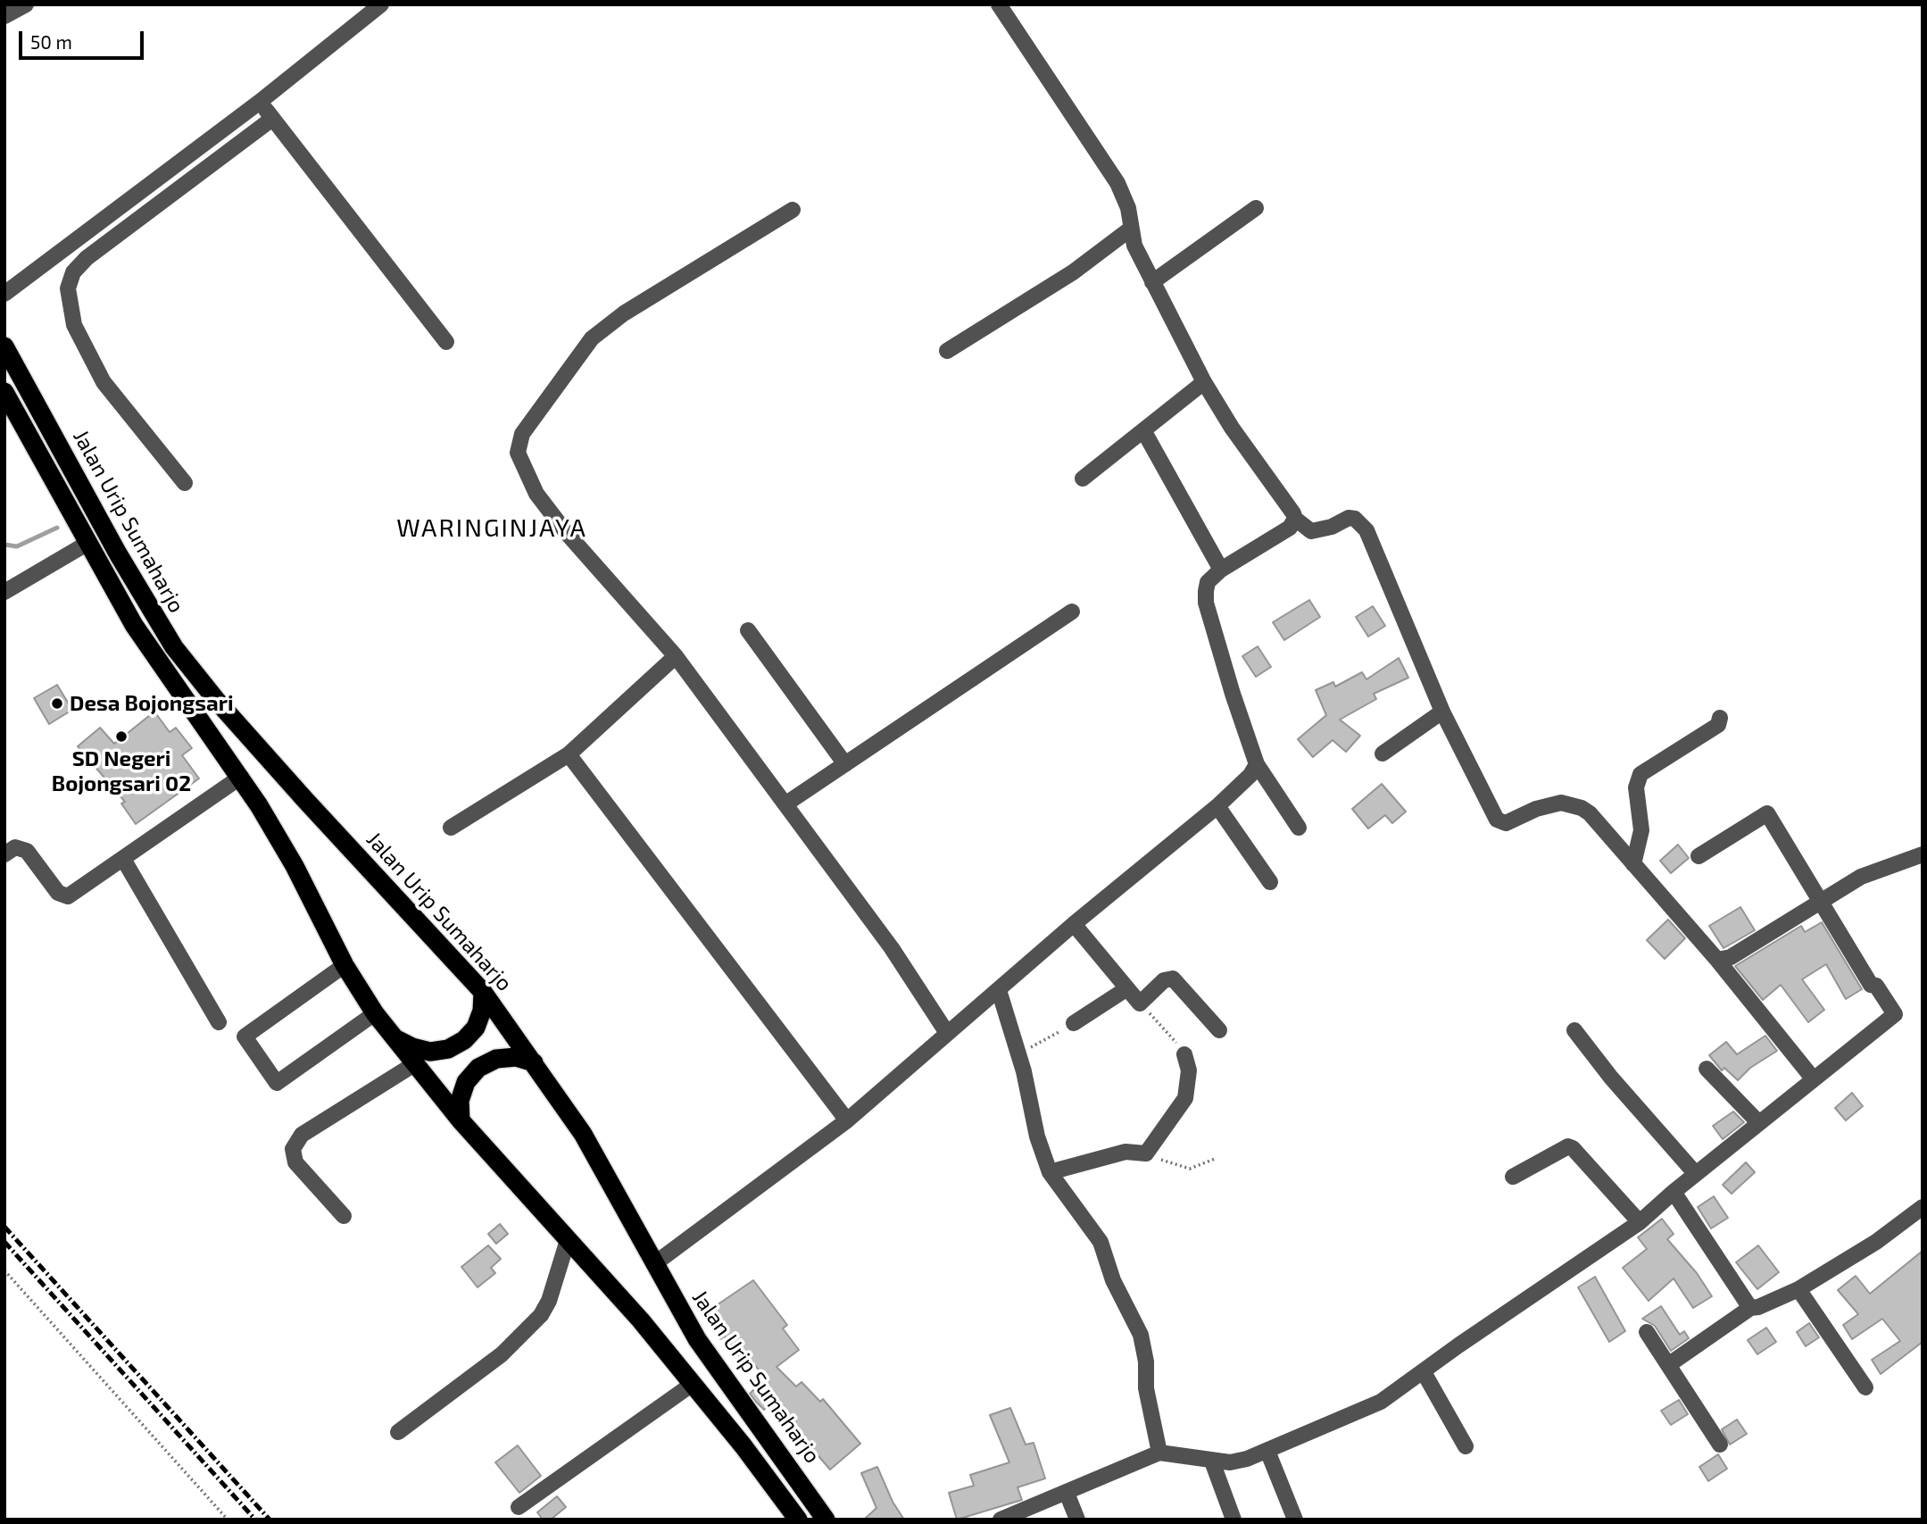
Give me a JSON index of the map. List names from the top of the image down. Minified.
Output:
{"streets":{"highway":["Jalan Urip Sumaharjo"]},"districts":["WARINGINJAYA"],"places":["Desa Bojongsari","SD Negeri Bojongsari 02"],"scale_bar":"50 m"}
